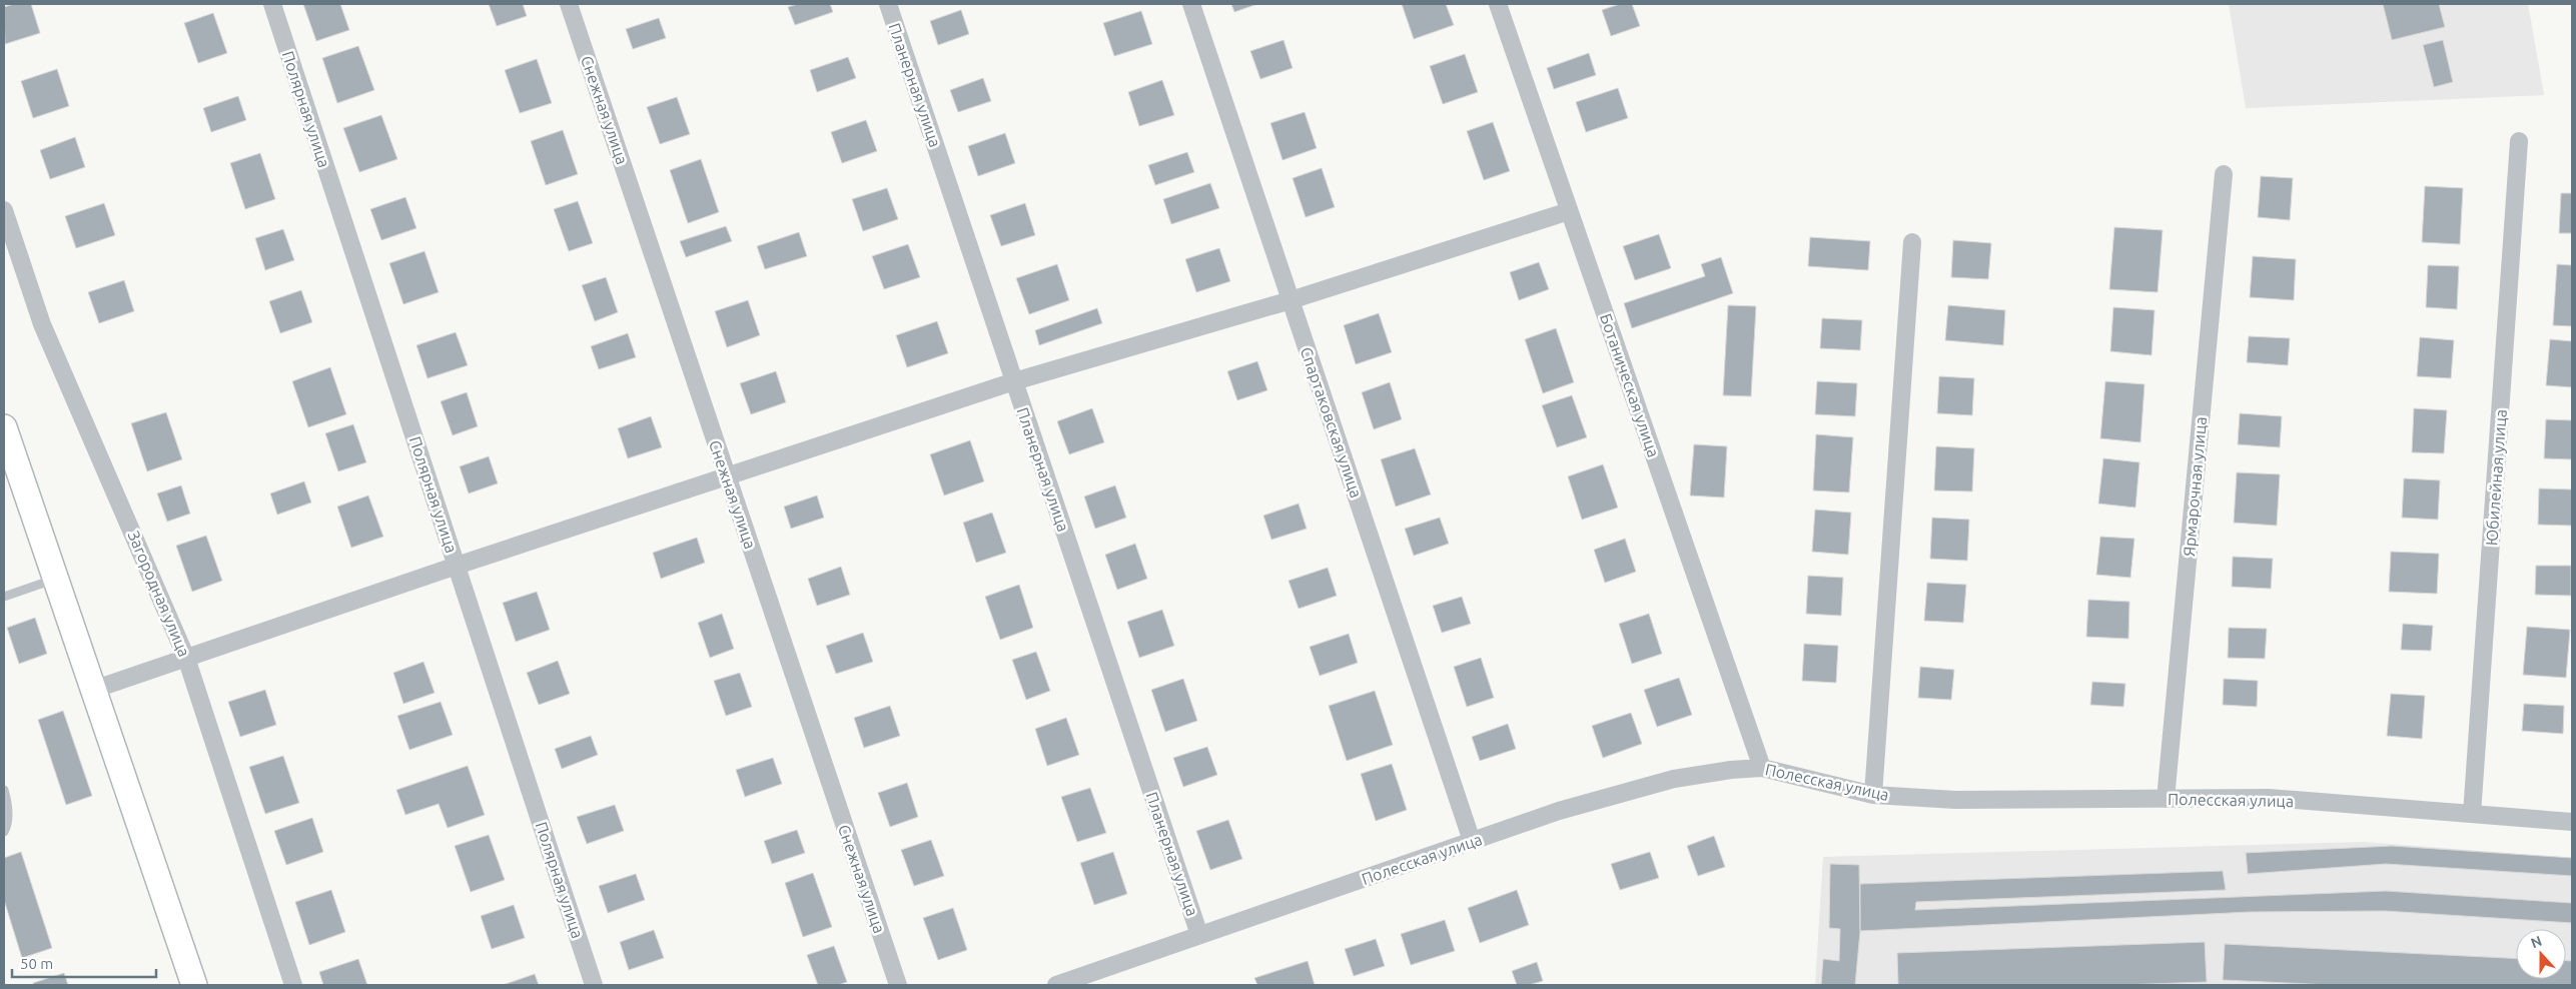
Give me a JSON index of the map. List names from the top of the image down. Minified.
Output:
{"streets":{"street":["Планерная улица","Полярная улица","Снежная улица","Ботаническая улица","Спартаковская улица","Юбилейная улица","Ярмарочная улица","Загородная улица","Полесская улица"]},"crossings":[["Планерная улица","Полесская улица"],["Ботаническая улица","Полесская улица"],["Спартаковская улица","Полесская улица"],["Юбилейная улица","Полесская улица"],["Ярмарочная улица","Полесская улица"]],"scale_bar":"50 m","north":"top"}
